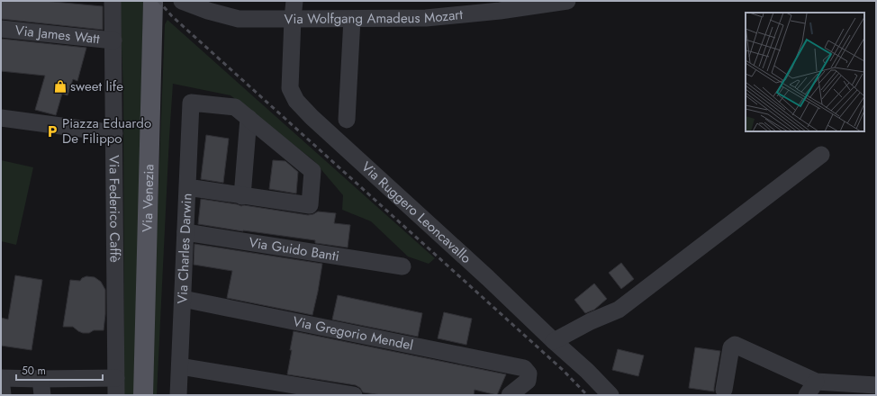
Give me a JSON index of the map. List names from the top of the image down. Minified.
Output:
{"streets":{"main road":["Via Venezia"],"street":["Via Wolfgang Amadeus Mozart","Via James Watt","Via Federico Caffè","Via Ruggero Leoncavallo","Via Charles Darwin","Via Guido Banti","Via Gregorio Mendel"]},"crossings":[["Via Wolfgang Amadeus Mozart","Via Ruggero Leoncavallo"],["Via James Watt","Via Federico Caffè"],["Via Charles Darwin","Via Guido Banti"],["Via Charles Darwin","Via Gregorio Mendel"]],"places":{"shop":["sweet life"],"parking":["Piazza Eduardo De Filippo"]},"scale_bar":"50 m"}
